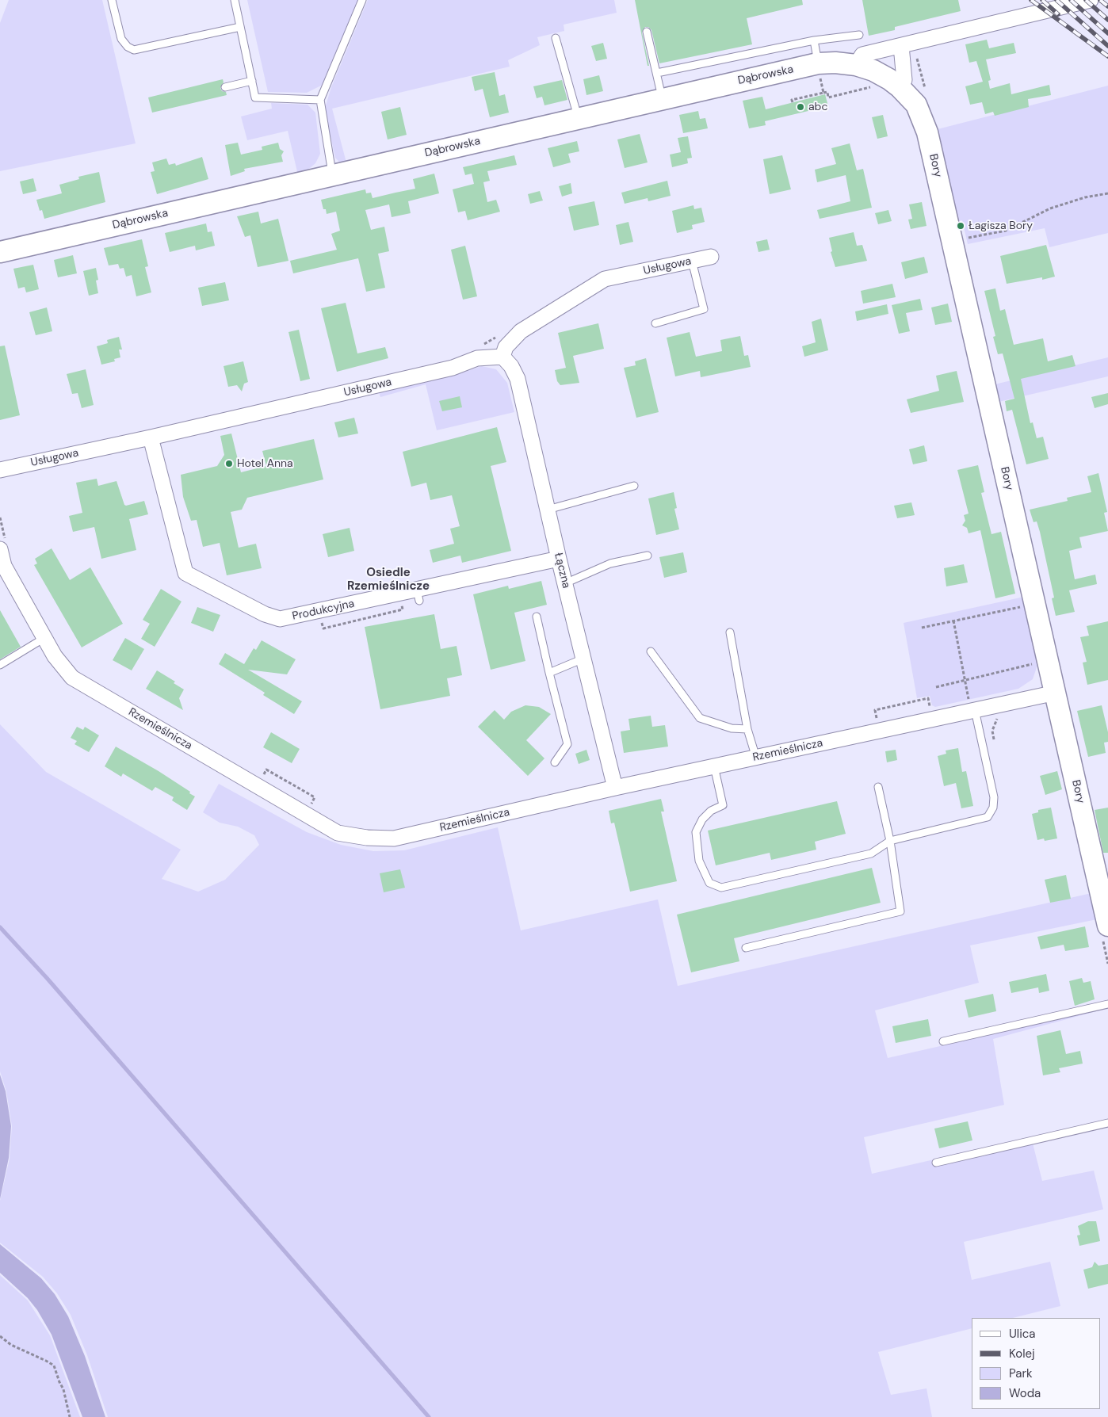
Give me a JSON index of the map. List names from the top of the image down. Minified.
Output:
{"streets":{"street":["Dąbrowska","Bory","Usługowa","Łączna","Produkcyjna","Rzemieślnicza"]},"crossings":[["Dąbrowska","Bory"],["Bory","Rzemieślnicza"],["Usługowa","Łączna"],["Usługowa","Produkcyjna"],["Łączna","Produkcyjna"],["Łączna","Rzemieślnicza"]],"districts":["Osiedle Rzemieślnicze"],"places":["abc","Łagisza Bory","Hotel Anna"],"legend":["Ulica","Kolej","Park","Woda"]}
